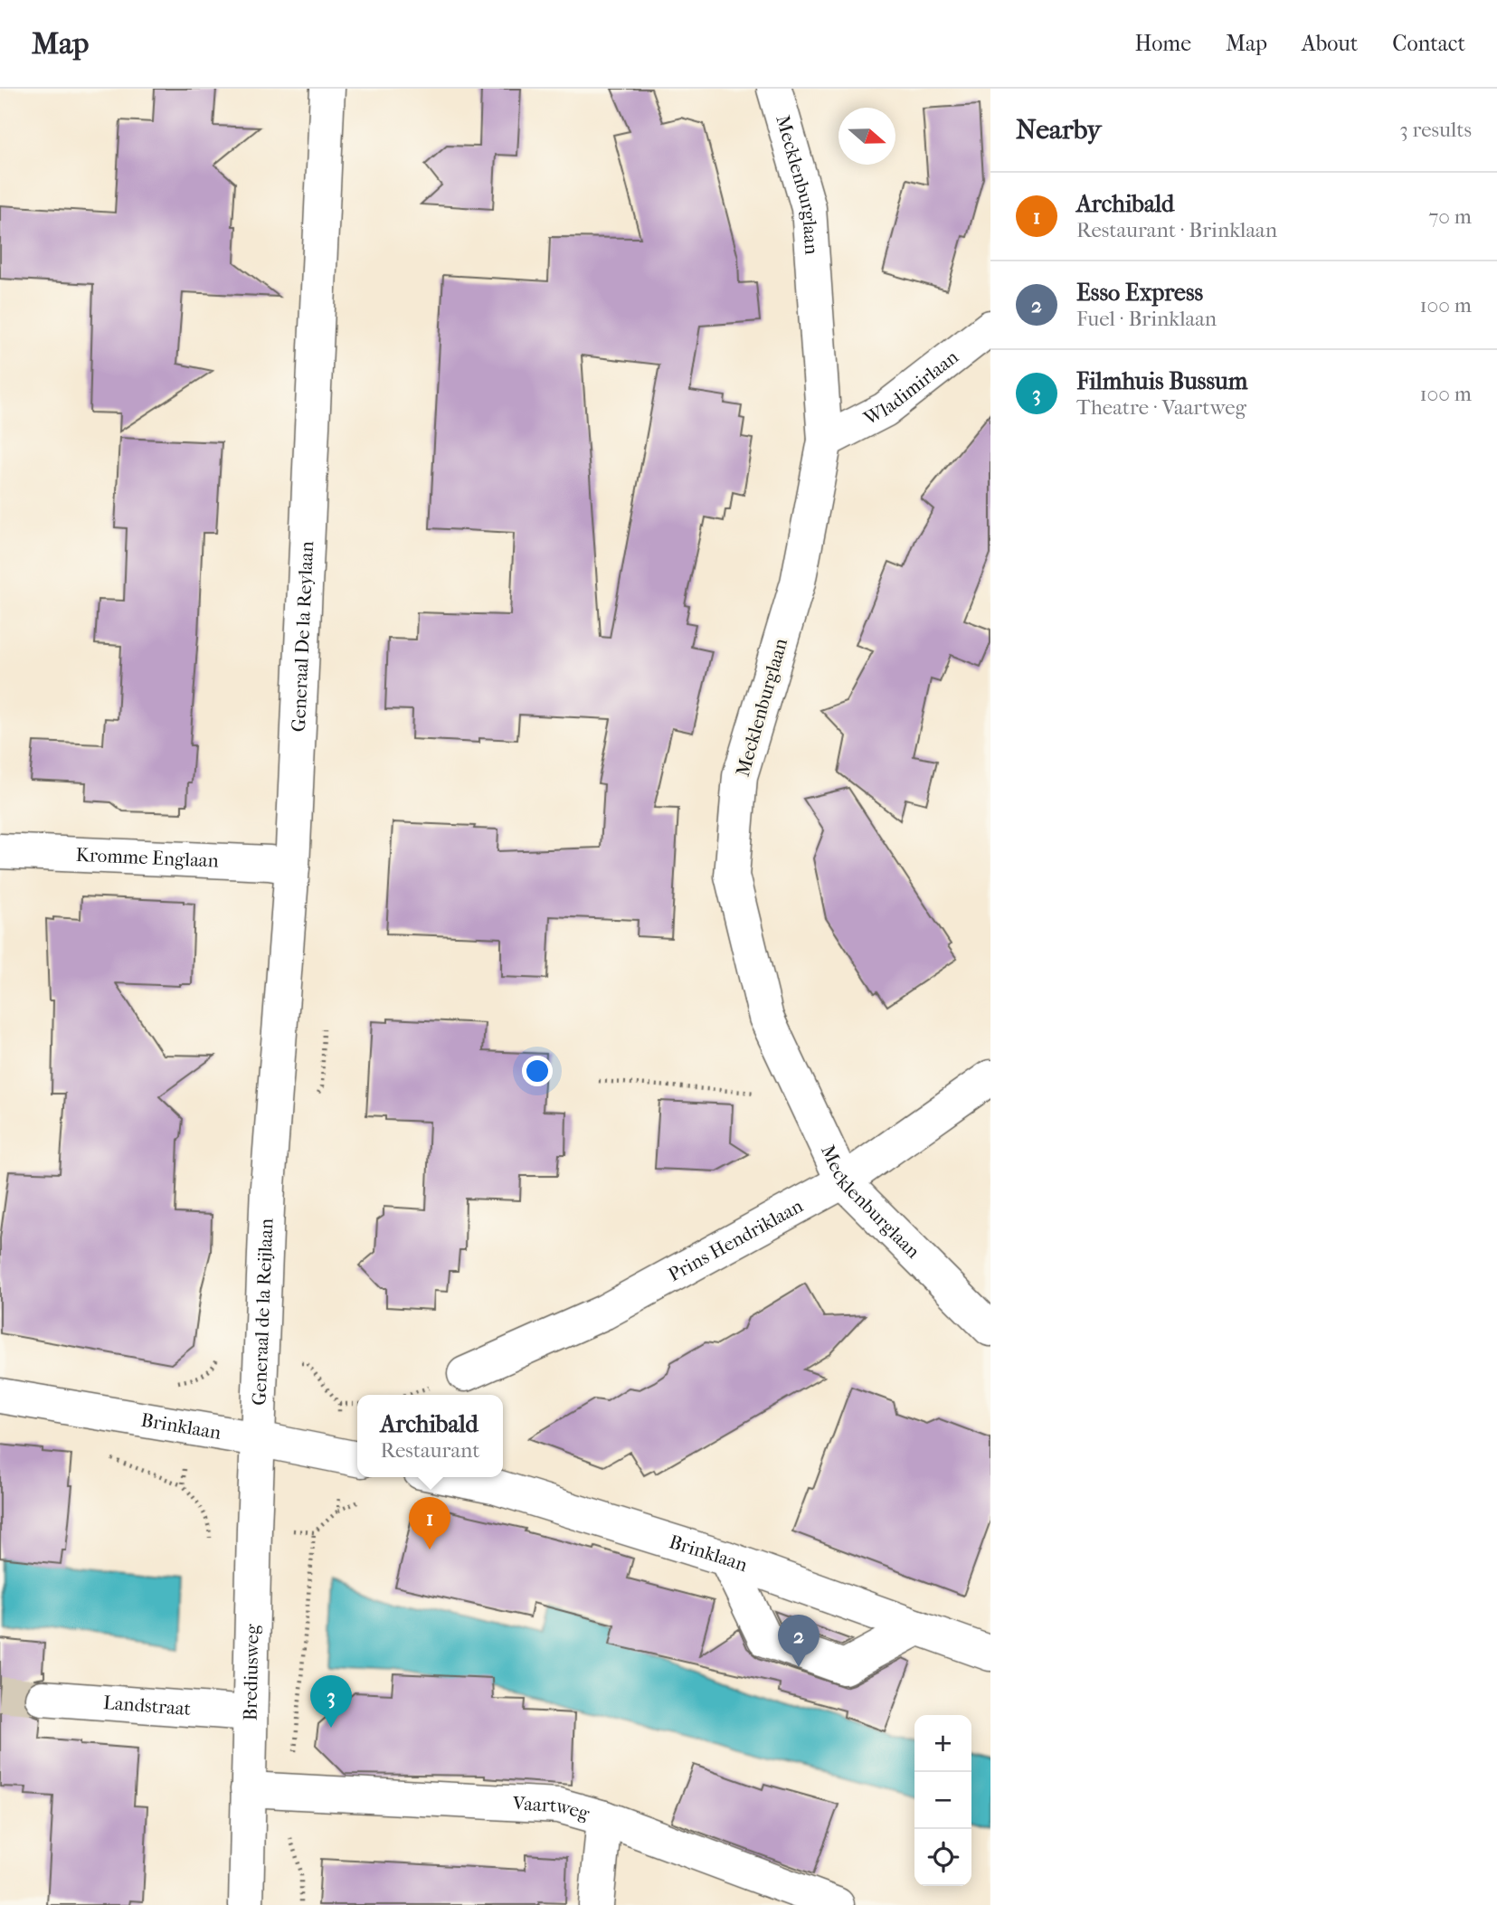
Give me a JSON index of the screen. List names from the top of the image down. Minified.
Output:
{"streets":{"street":["Mecklenburglaan","Wladimirlaan","Generaal De la Reylaan","Kromme Englaan","Prins Hendriklaan","Generaal de la Reijlaan","Brinklaan","Brediusweg","Landstraat","Vaartweg"]},"crossings":[["Mecklenburglaan","Wladimirlaan"],["Mecklenburglaan","Prins Hendriklaan"],["Generaal De la Reylaan","Kromme Englaan"],["Generaal De la Reylaan","Generaal de la Reijlaan"],["Generaal de la Reijlaan","Brinklaan"],["Generaal de la Reijlaan","Brediusweg"],["Brinklaan","Brediusweg"],["Brediusweg","Landstraat"],["Brediusweg","Vaartweg"]],"north":"right","page":{"header":"Map","nav":["Home","Map","About","Contact"],"heading":["Nearby","3 results"],"list":[{"mark":"1","name":"Archibald","note":"Restaurant · Brinklaan","value":"70 m"},{"mark":"2","name":"Esso Express","note":"Fuel · Brinklaan","value":"100 m"},{"mark":"3","name":"Filmhuis Bussum","note":"Theatre · Vaartweg","value":"100 m"}],"popup":["Archibald","Restaurant"],"pins":["1","2","3"],"map_buttons":["+","−"]}}
